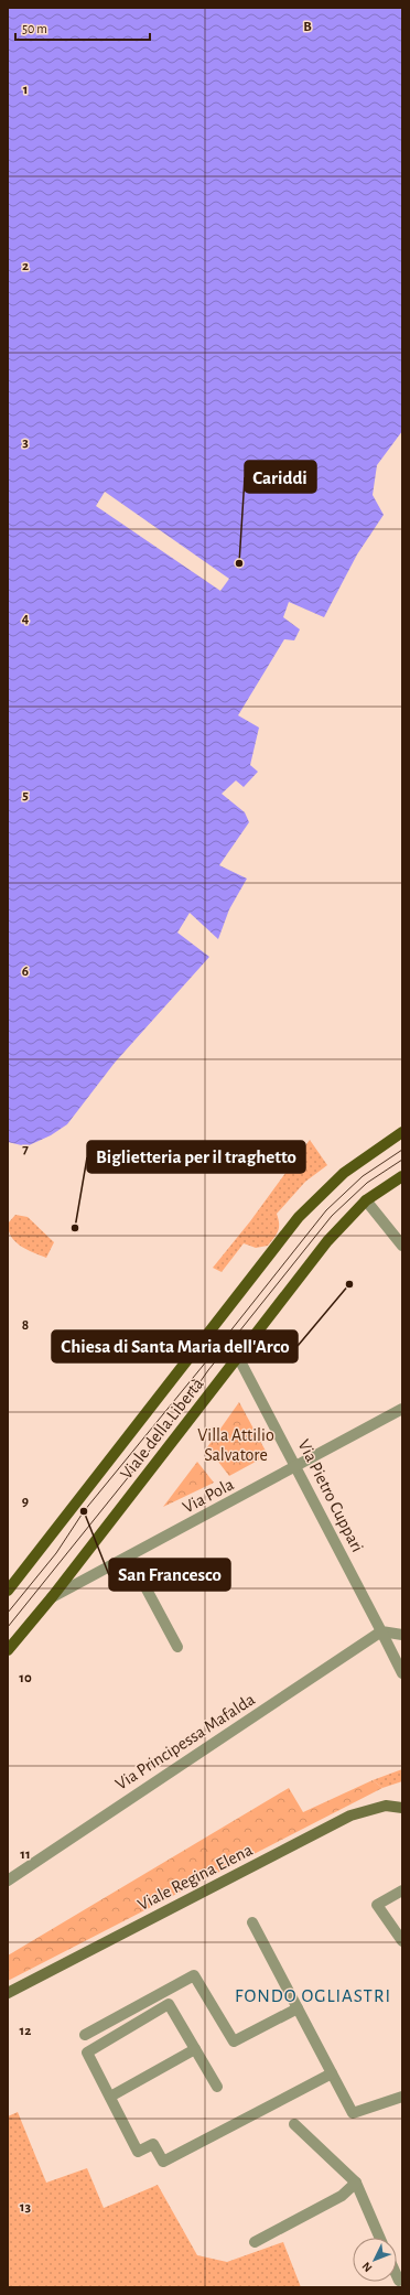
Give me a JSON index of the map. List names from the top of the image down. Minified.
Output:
{"streets":{"main road":["Viale della Libertà","Viale Regina Elena"],"street":["Via Pola","Via Pietro Cuppari","Via Principessa Mafalda"]},"crossings":[["Viale della Libertà","Via Pola"],["Viale della Libertà","Via Pietro Cuppari"],["Via Pola","Via Pietro Cuppari"],["Via Pietro Cuppari","Via Principessa Mafalda"]],"districts":["FONDO OGLIASTRI"],"parks":["Villa Attilio Salvatore"],"places":["Cariddi","Biglietteria per il traghetto","Chiesa di Santa Maria dell'Arco","San Francesco"],"scale_bar":"50 m","north":"bottom left","grid":{"columns":["B"],"rows":["1","2","3","4","5","6","7","8","9","10","11","12","13"]}}
